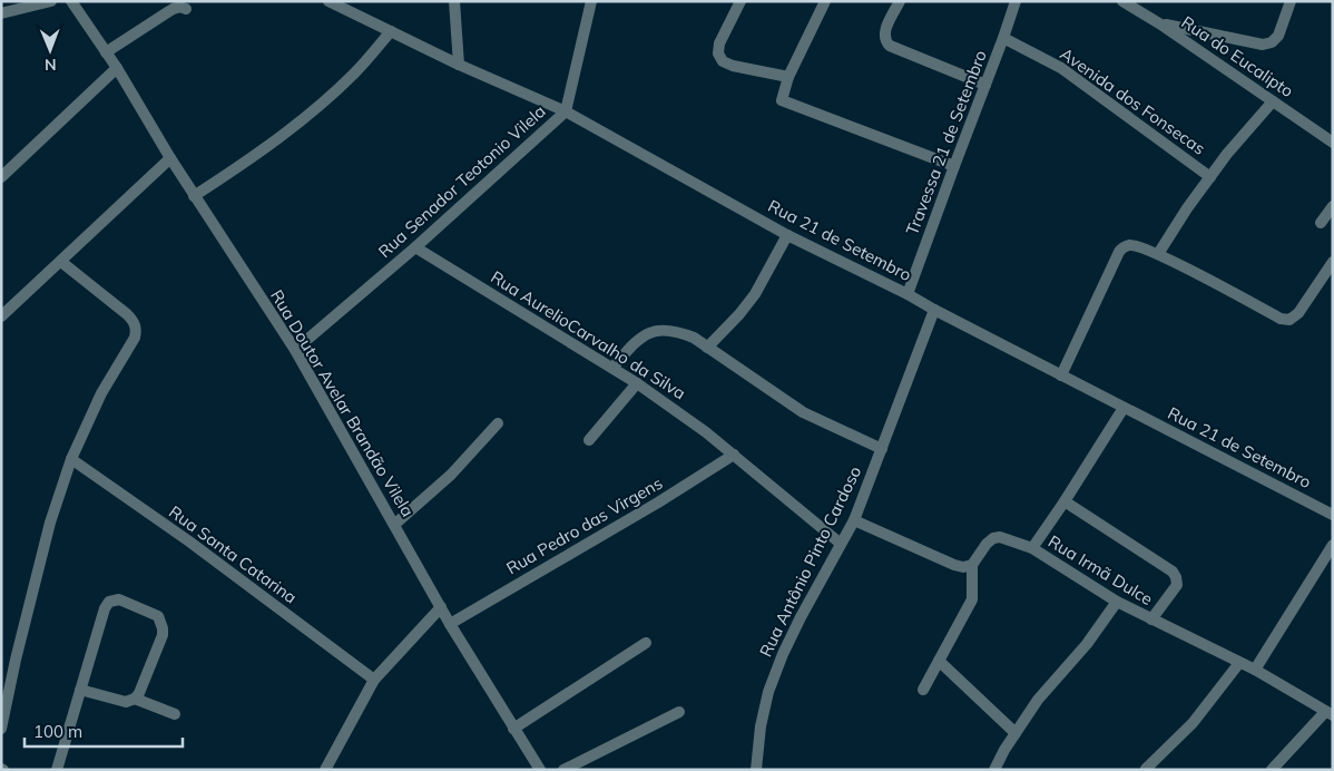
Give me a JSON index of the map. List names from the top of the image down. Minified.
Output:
{"streets":{"street":["Rua do Eucalipto","Avenida dos Fonsecas","Travessa 21 de Setembro","Rua Senador Teotonio Vilela","Rua 21 de Setembro","Rua AurelioCarvalho da Silva","Rua Doutor Avelar Brandão Vilela","Rua Pedro das Virgens","Rua Santa Catarina","Rua Antônio Pinto Cardoso","Rua Irmã Dulce"]},"crossings":[["Avenida dos Fonsecas","Travessa 21 de Setembro"],["Travessa 21 de Setembro","Rua 21 de Setembro"],["Rua Senador Teotonio Vilela","Rua 21 de Setembro"],["Rua Senador Teotonio Vilela","Rua AurelioCarvalho da Silva"],["Rua Senador Teotonio Vilela","Rua Doutor Avelar Brandão Vilela"],["Rua 21 de Setembro","Rua Antônio Pinto Cardoso"],["Rua AurelioCarvalho da Silva","Rua Pedro das Virgens"],["Rua AurelioCarvalho da Silva","Rua Antônio Pinto Cardoso"],["Rua Doutor Avelar Brandão Vilela","Rua Pedro das Virgens"]],"scale_bar":"100 m","north":"bottom"}
